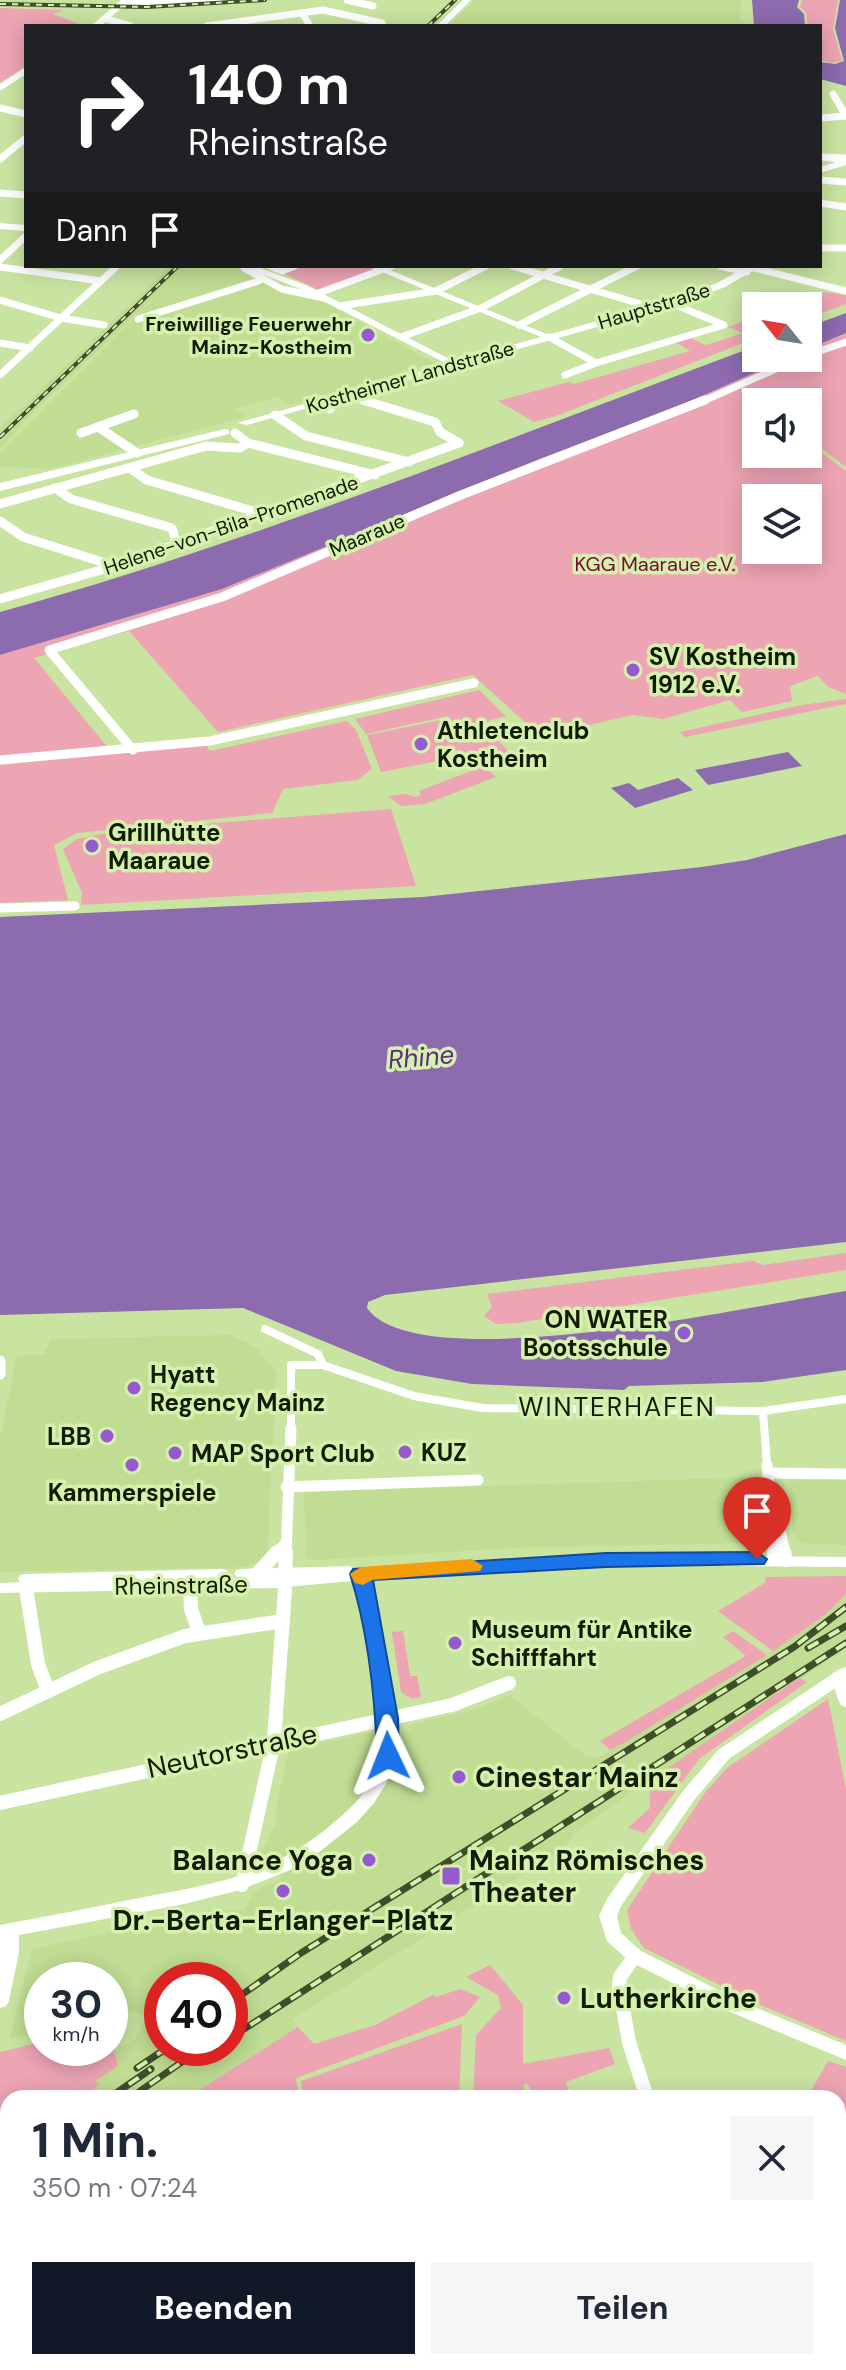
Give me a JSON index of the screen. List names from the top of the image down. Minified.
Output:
{"streets":{"main road":["Hauptstraße","Kostheimer Landstraße"],"street":["Helene-von-Bila-Promenade","Maaraue","Rheinstraße","Neutorstraße"]},"crossings":[["Hauptstraße","Kostheimer Landstraße"],["Kostheimer Landstraße","Helene-von-Bila-Promenade"]],"districts":["WINTERHAFEN"],"water":["Rhine"],"parks":["KGG Maaraue e.V."],"places":{"other":["Freiwillige Feuerwehr Mainz-Kostheim","SV Kostheim 1912 e.V.","Athletenclub Kostheim","Grillhütte Maaraue","ON WATER Bootsschule","Hyatt Regency Mainz","LBB","KUZ","MAP Sport Club","Kammerspiele","Museum für Antike Schifffahrt","Cinestar Mainz","Balance Yoga","Dr.-Berta-Erlanger-Platz","Lutherkirche"],"transit":["Mainz Römisches Theater"]},"north":"top left","page":{"turn":["140 m","Rheinstraße"],"then":"Dann","speed":"30 km/h","limit":"40","heading":["1 Min.","350 m · 07:24"],"buttons":["Beenden","Teilen"]}}
